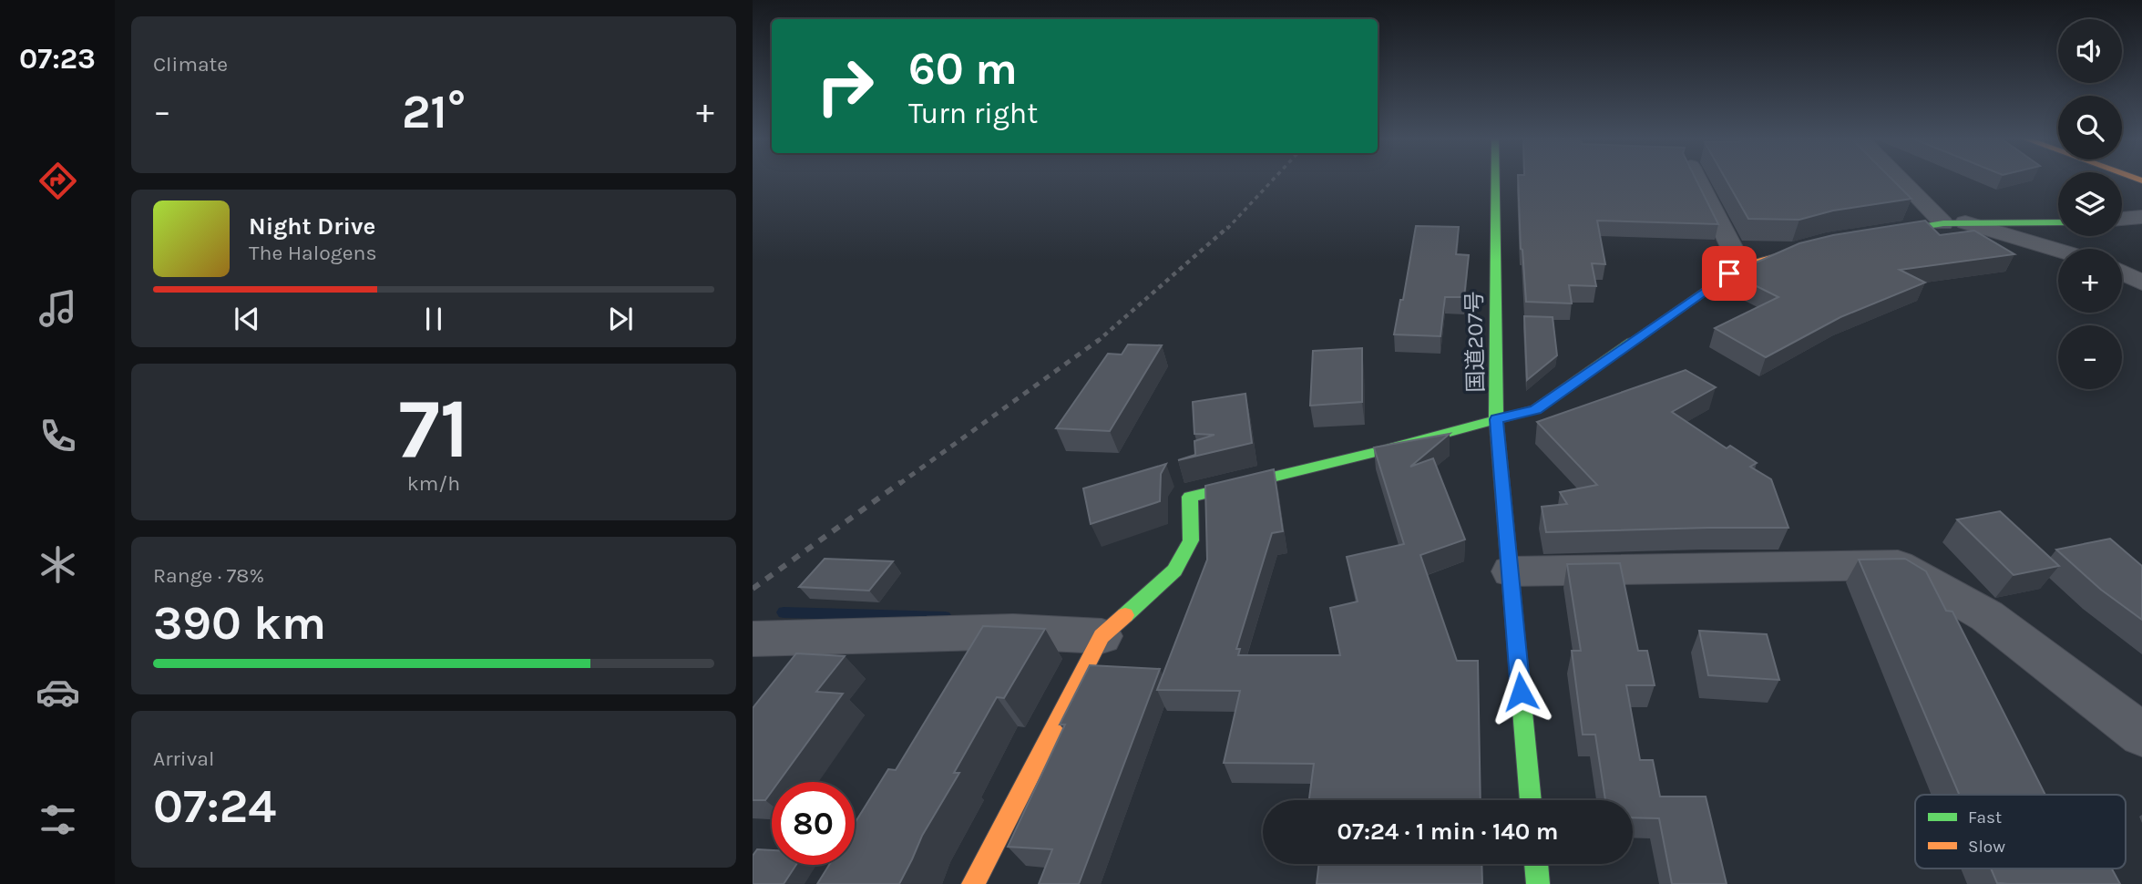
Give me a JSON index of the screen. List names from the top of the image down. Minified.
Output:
{"streets":{"main road":["国道207号"]},"legend":["Fast","Slow"],"page":{"tabs":"07:23","tile":["Climate",["71","km/h"],["Range · 78%","390 km"],["Arrival","07:24"]],"map_buttons":["+","−"],"turn":["60 m","Turn right"],"heat":["−","21°","+"],"song":["Night Drive","The Halogens"],"limit":"80","trip":"07:24 · 1 min · 140 m"}}
